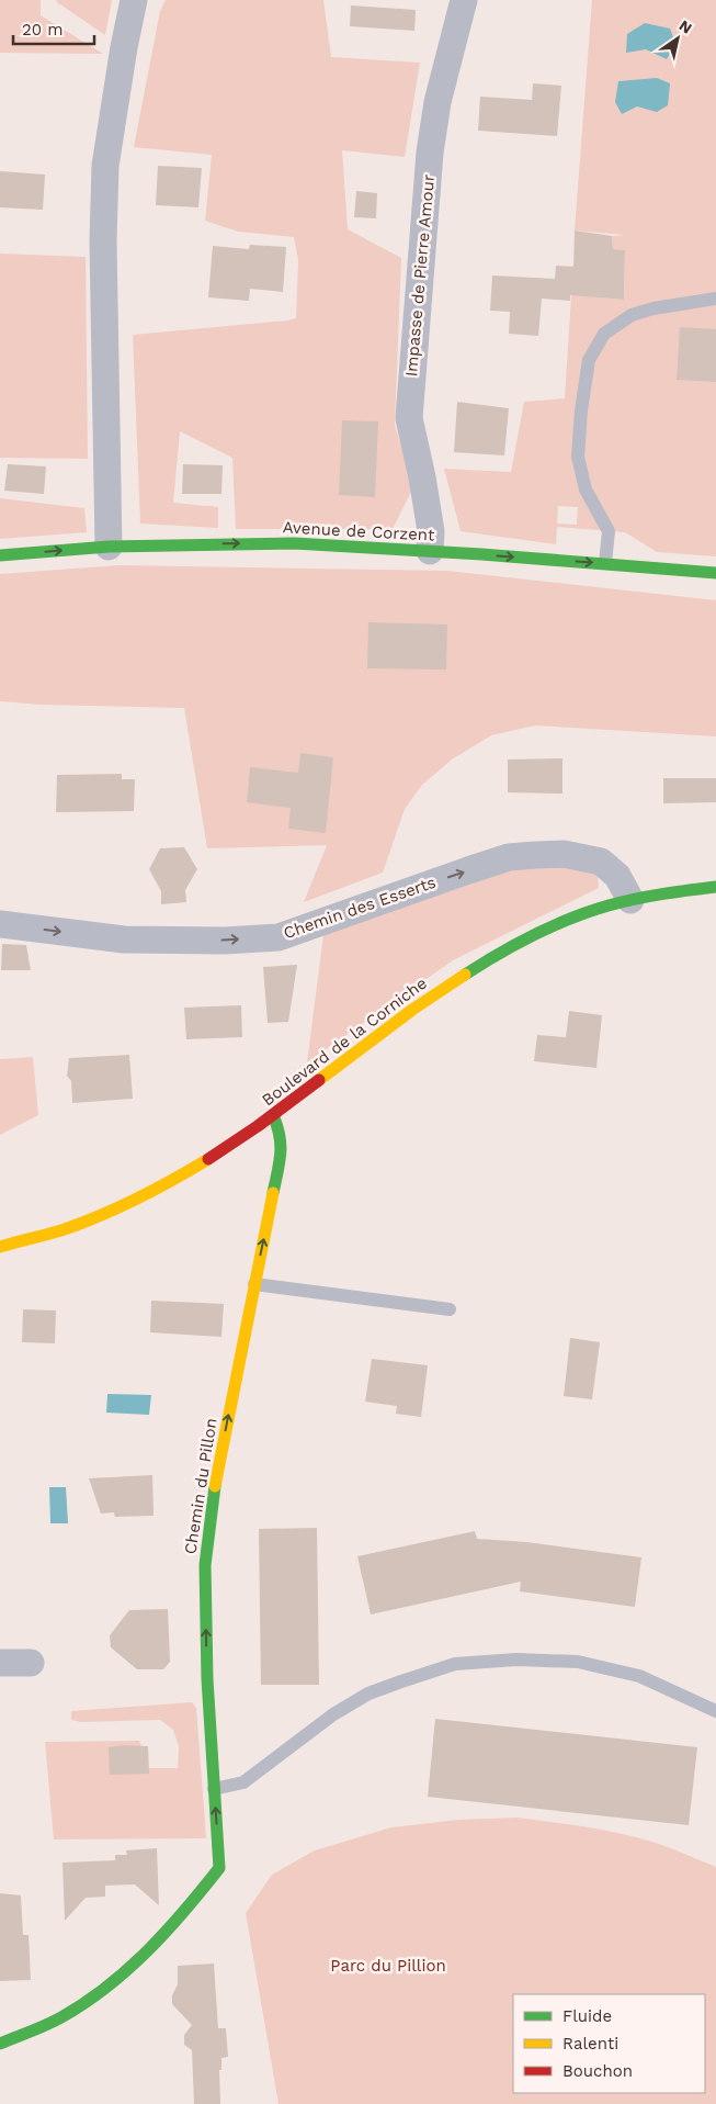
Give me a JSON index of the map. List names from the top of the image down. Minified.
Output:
{"streets":{"street":["Impasse de Pierre Amour","Avenue de Corzent","Chemin des Esserts","Boulevard de la Corniche","Chemin du Pillon"]},"crossings":[["Impasse de Pierre Amour","Avenue de Corzent"],["Chemin des Esserts","Boulevard de la Corniche"],["Boulevard de la Corniche","Chemin du Pillon"]],"one_way":["Avenue de Corzent","Chemin des Esserts","Chemin du Pillon"],"parks":["Parc du Pillion"],"legend":["Fluide","Ralenti","Bouchon"],"scale_bar":"20 m","north":"top right"}
